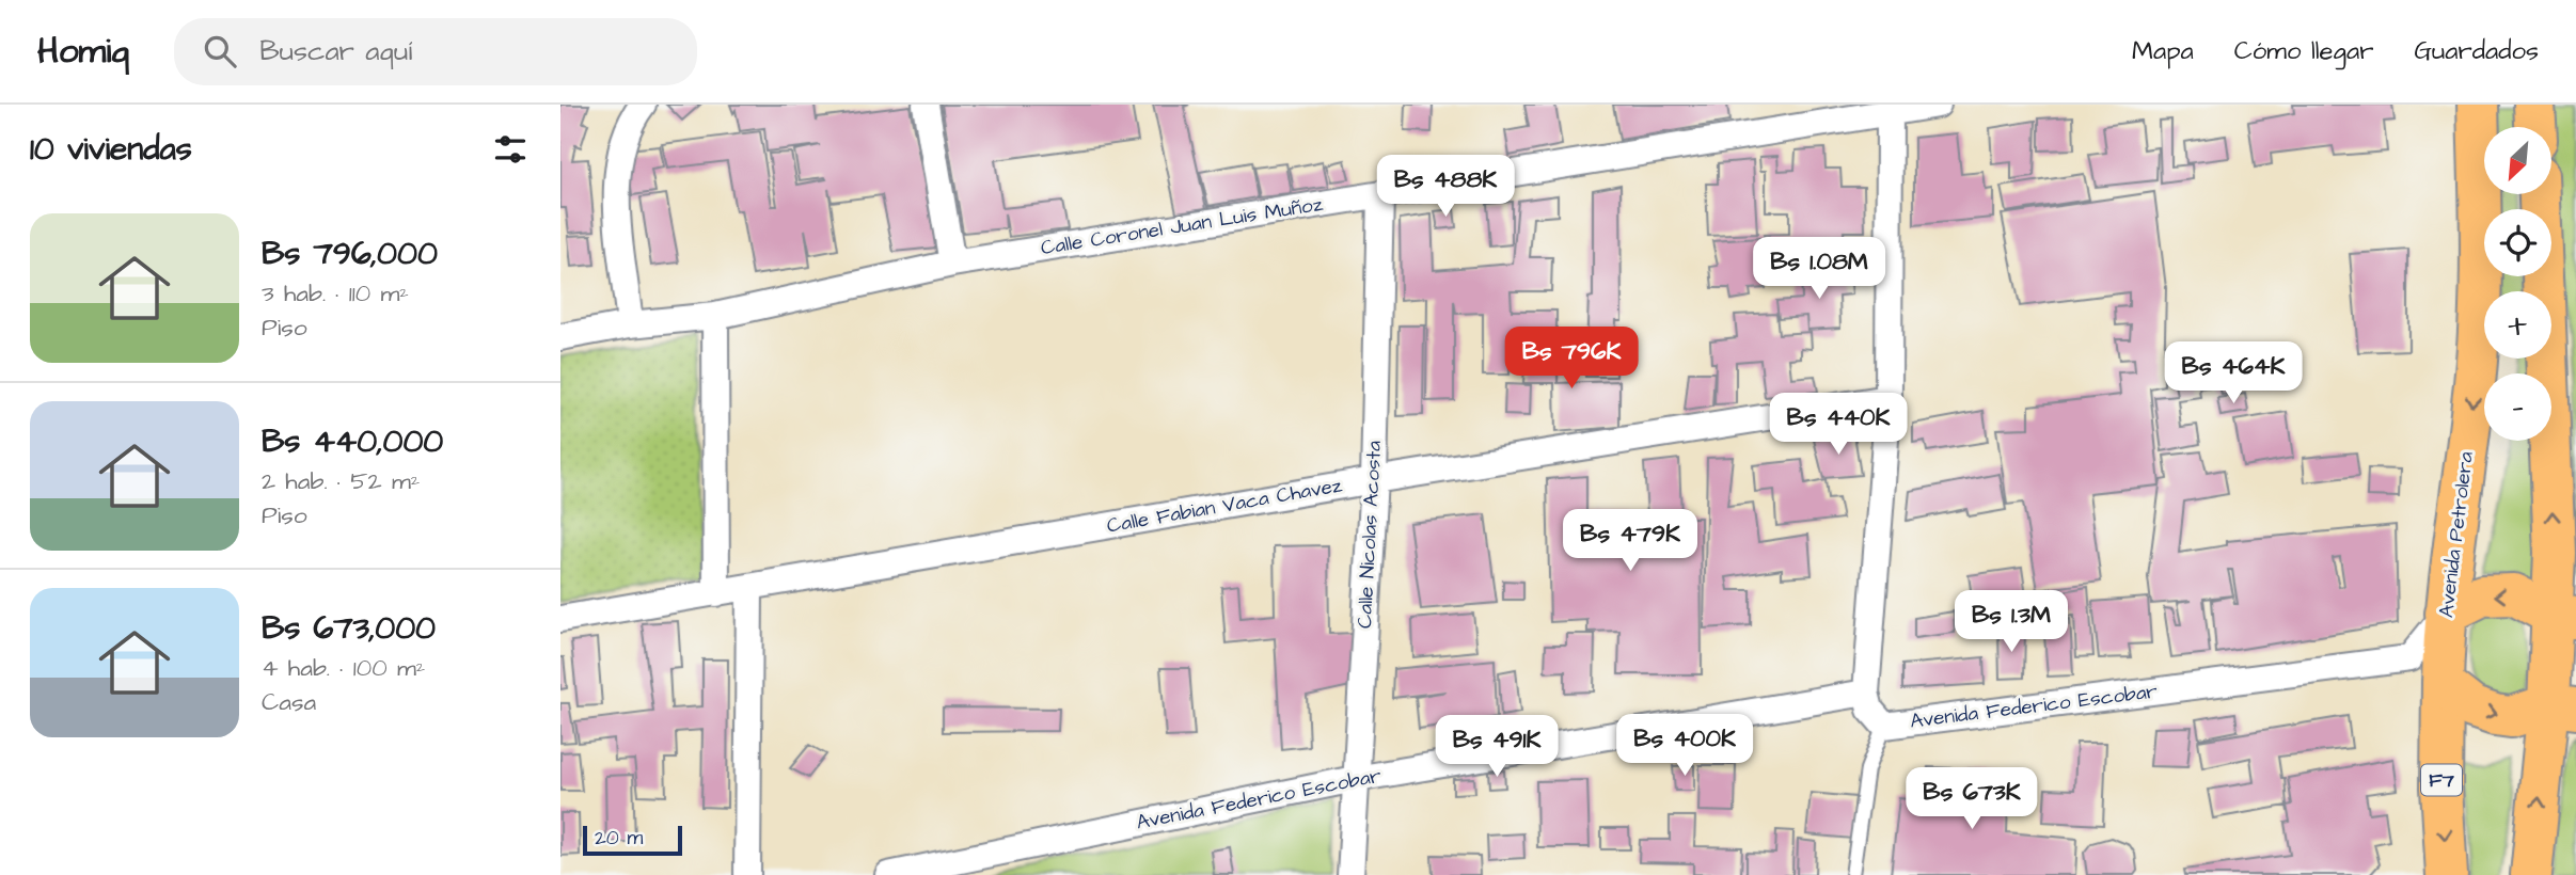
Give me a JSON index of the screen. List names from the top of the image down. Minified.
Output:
{"streets":{"main road":["Avenida Petrolera","F7"],"street":["Calle Coronel Juan Luis Muñoz","Calle Fabian Vaca Chavez","Calle Nicolas Acosta","Avenida Federico Escobar"]},"crossings":[["Calle Coronel Juan Luis Muñoz","Calle Nicolas Acosta"],["Calle Fabian Vaca Chavez","Calle Nicolas Acosta"],["Calle Nicolas Acosta","Avenida Federico Escobar"]],"scale_bar":"20 m","north":"bottom left","page":{"header":"Homiq","search":"Buscar aquí","nav":["Mapa","Cómo llegar","Guardados"],"heading":"10 viviendas","map_buttons":["+","−"],"price":["Bs 488K","Bs 1.08M","Bs 796K","Bs 464K","Bs 440K","Bs 479K","Bs 1.3M","Bs 400K","Bs 491K","Bs 673K"],"list":[{"name":"Bs 796,000","note":"3 hab. · 110 m² · Piso"},{"name":"Bs 440,000","note":"2 hab. · 52 m² · Piso"},{"name":"Bs 673,000","note":"4 hab. · 100 m² · Casa"}],"scale":"20 m"}}
